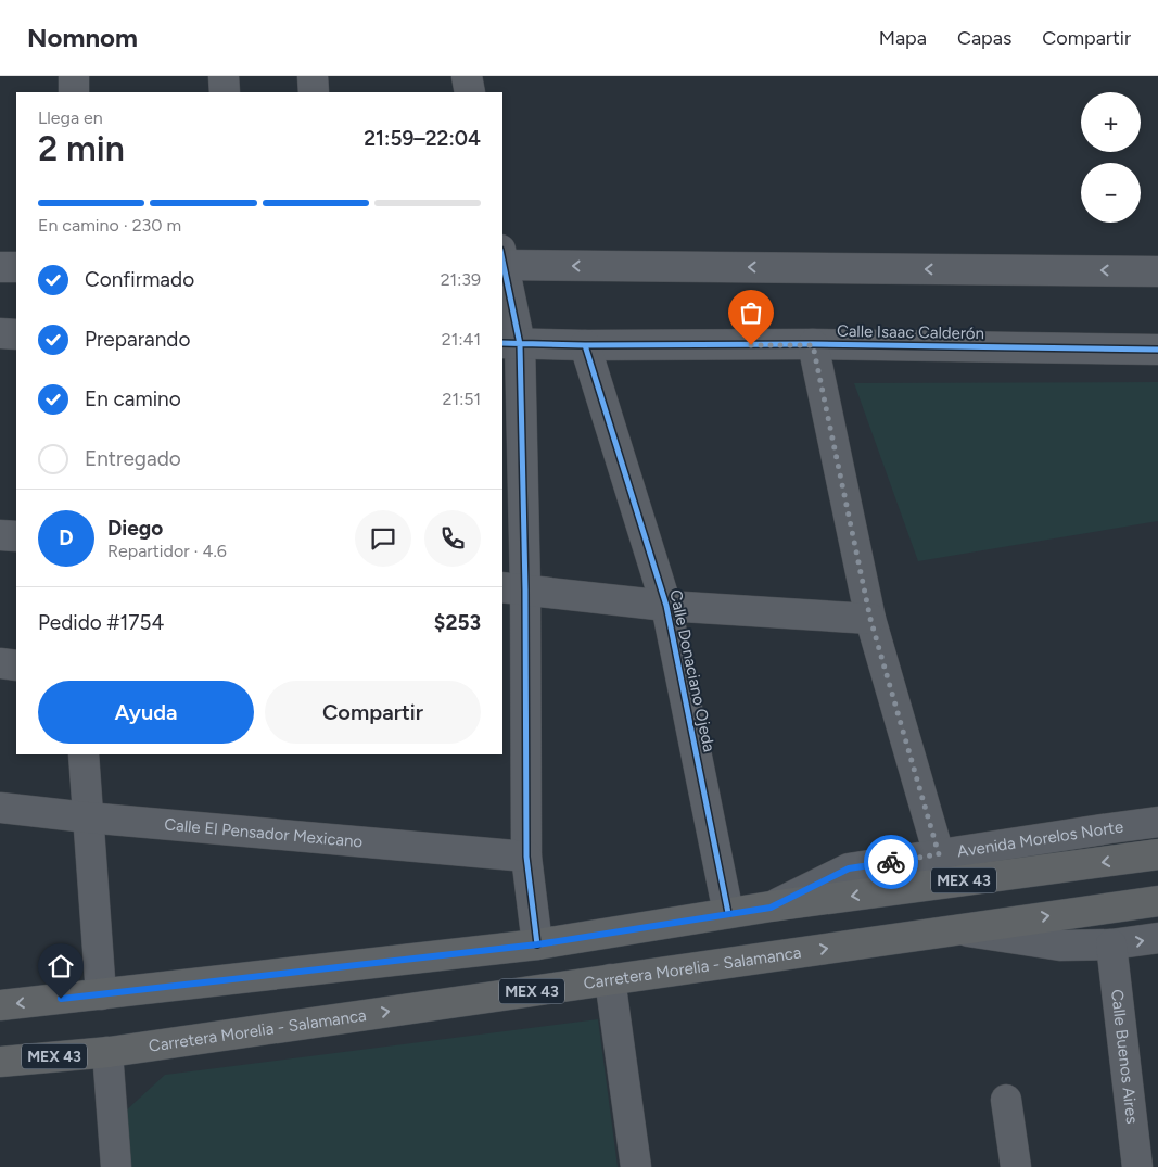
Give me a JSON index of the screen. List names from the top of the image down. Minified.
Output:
{"streets":{"highway":["MEX 43","Carretera Morelia - Salamanca"],"street":["Calle Isaac Calderón","Calle Donaciano Ojeda","Calle El Pensador Mexicano","Avenida Morelos Norte","Calle Buenos Aires"]},"crossings":[["Calle Isaac Calderón","Calle Donaciano Ojeda"],["Calle Donaciano Ojeda","MEX 43"],["Avenida Morelos Norte","MEX 43"]],"page":{"header":"Nomnom","nav":["Mapa","Capas","Compartir"],"map_buttons":["+","−"],"heading":["2 min","Llega en","21:59–22:04"],"panel":["Diego","Repartidor · 4.6","Pedido #1754","$253"],"bar":"En camino · 230 m","list":[["Confirmado","21:39"],["Preparando","21:41"],["En camino","21:51"],"Entregado"],"round":"D","buttons":["Ayuda","Compartir"]}}
